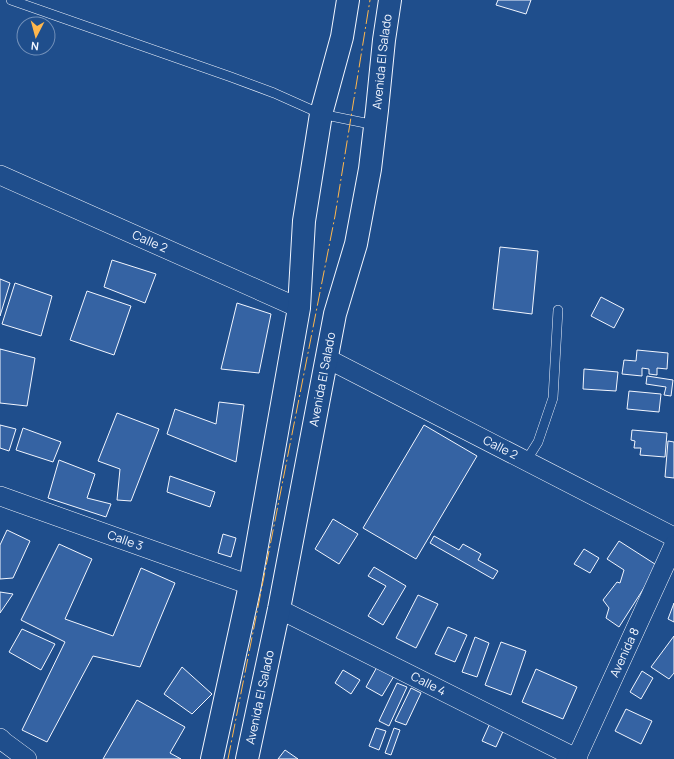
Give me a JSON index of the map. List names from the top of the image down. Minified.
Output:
{"streets":{"main road":["Avenida El Salado"],"street":["Calle 2","Calle 3","Avenida 8","Calle 4"]},"crossings":[["Avenida El Salado","Calle 2"],["Avenida El Salado","Calle 4"],["Avenida 8","Calle 4"]],"north":"bottom"}
